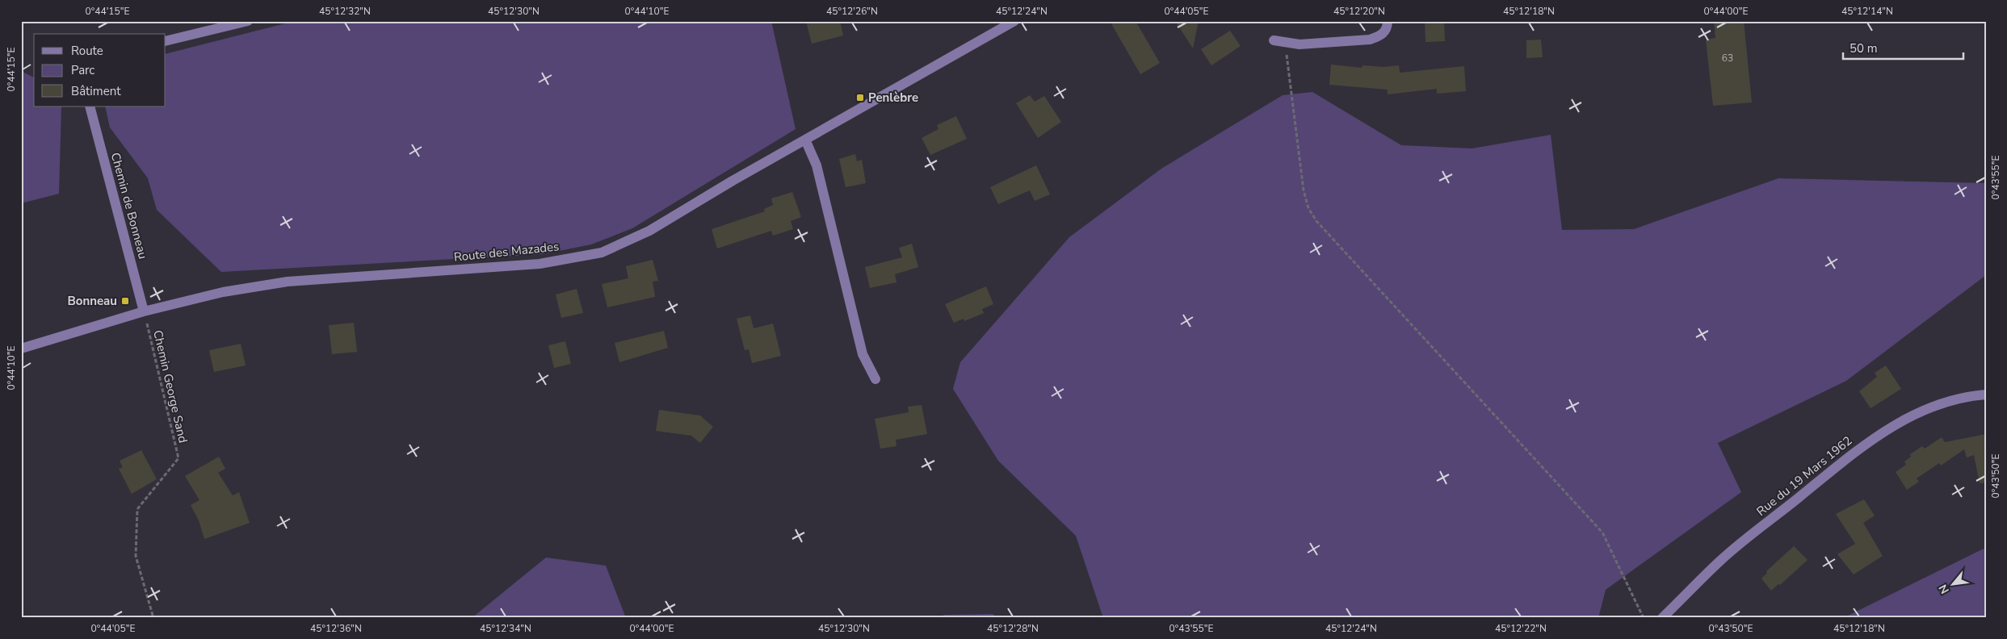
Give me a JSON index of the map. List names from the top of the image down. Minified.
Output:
{"streets":{"street":["Chemin de Bonneau","Route des Mazades","Rue du 19 Mars 1962"],"path":["Chemin George Sand"]},"crossings":[["Chemin de Bonneau","Route des Mazades"],["Chemin de Bonneau","Chemin George Sand"],["Route des Mazades","Chemin George Sand"]],"places":{"transit":["Penlèbre","Bonneau"]},"house_numbers":["63"],"legend":["Route","Parc","Bâtiment"],"scale_bar":"50 m","north":"bottom left","coordinates":["0°44'15\"E","45°12'32\"N","45°12'30\"N","0°44'10\"E","45°12'26\"N","45°12'24\"N","0°44'05\"E","45°12'20\"N","45°12'18\"N","0°44'00\"E","45°12'14\"N","0°43'55\"E","0°43'50\"E","45°12'36\"N","45°12'34\"N","45°12'28\"N","45°12'22\"N"]}
